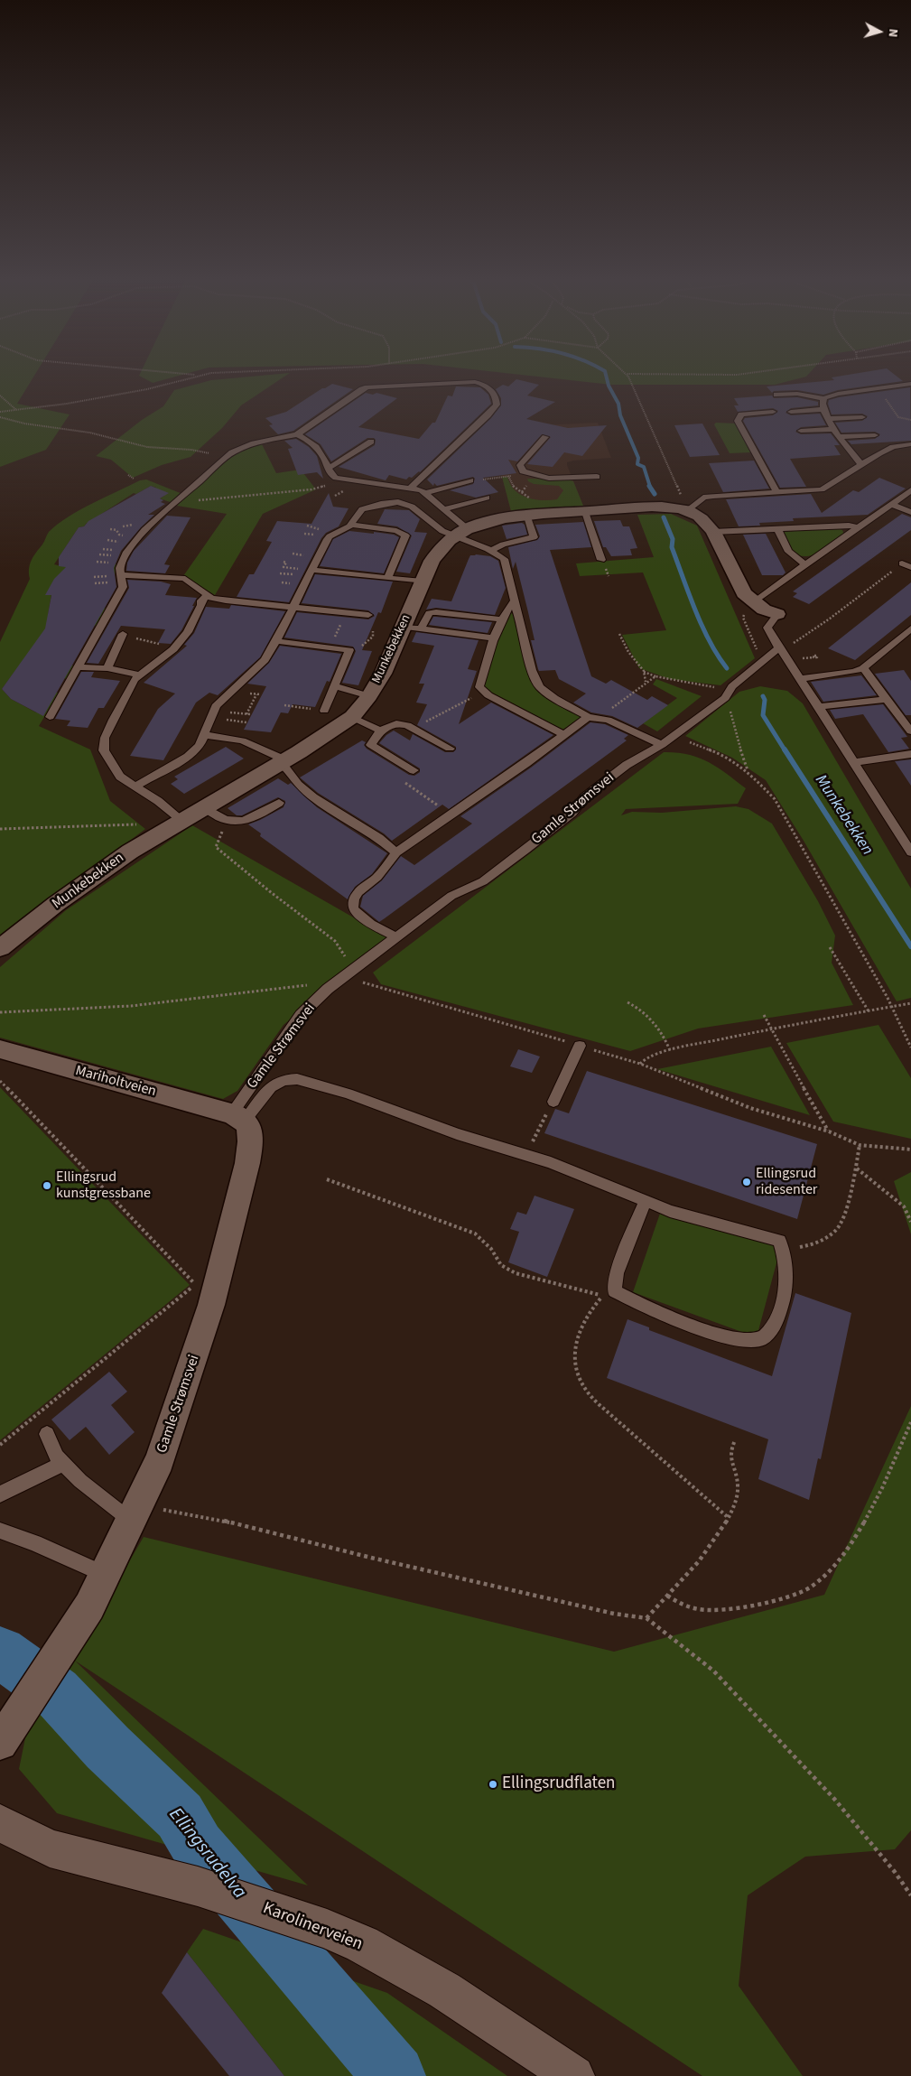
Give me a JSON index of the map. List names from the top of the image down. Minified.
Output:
{"streets":{"street":["Munkebekken","Gamle Strømsvei","Mariholtveien","Karolinerveien"]},"crossings":[["Munkebekken","Gamle Strømsvei"],["Gamle Strømsvei","Mariholtveien"]],"water":["Munkebekken","Ellingsrudelva"],"places":["Ellingsrud ridesenter","Ellingsrud kunstgressbane","Ellingsrudflaten"],"north":"right"}
